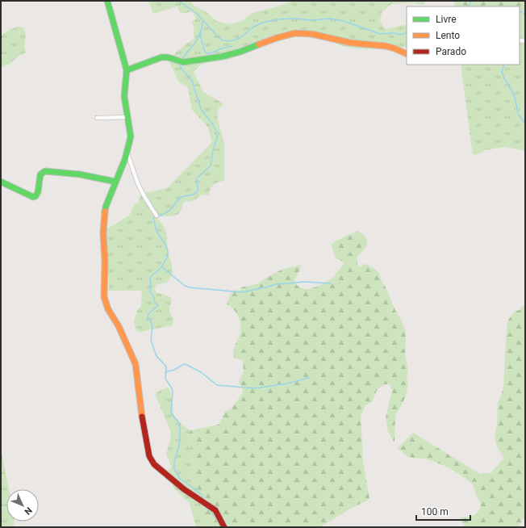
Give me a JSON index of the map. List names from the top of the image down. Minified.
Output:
{"legend":["Livre","Lento","Parado"],"scale_bar":"100 m","north":"bottom right"}
